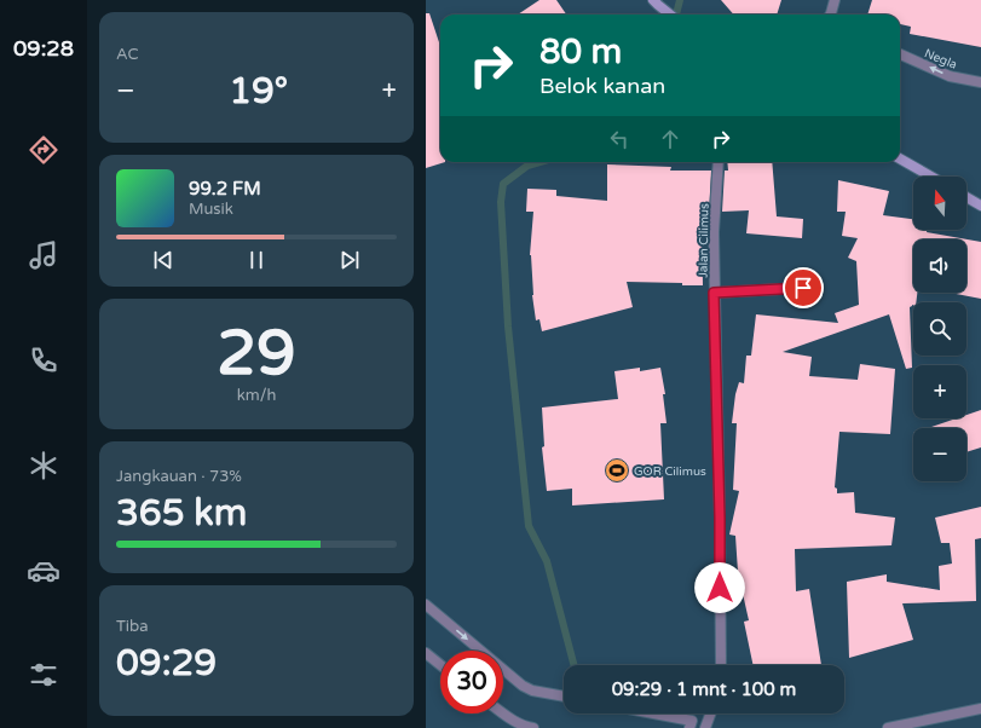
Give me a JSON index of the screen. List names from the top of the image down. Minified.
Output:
{"streets":{"street":["Negla","Jalan Cilimus"]},"one_way":["Negla"],"places":{"sports":["GOR Cilimus"]},"north":"top","page":{"tabs":"09:28","tile":["AC",["29","km/h"],["Jangkauan · 73%","365 km"],["Tiba","09:29"]],"turn":["80 m","Belok kanan"],"heat":["−","19°","+"],"song":["99.2 FM","Musik"],"map_buttons":["+","−"],"limit":"30","trip":"09:29 · 1 mnt · 100 m"}}
